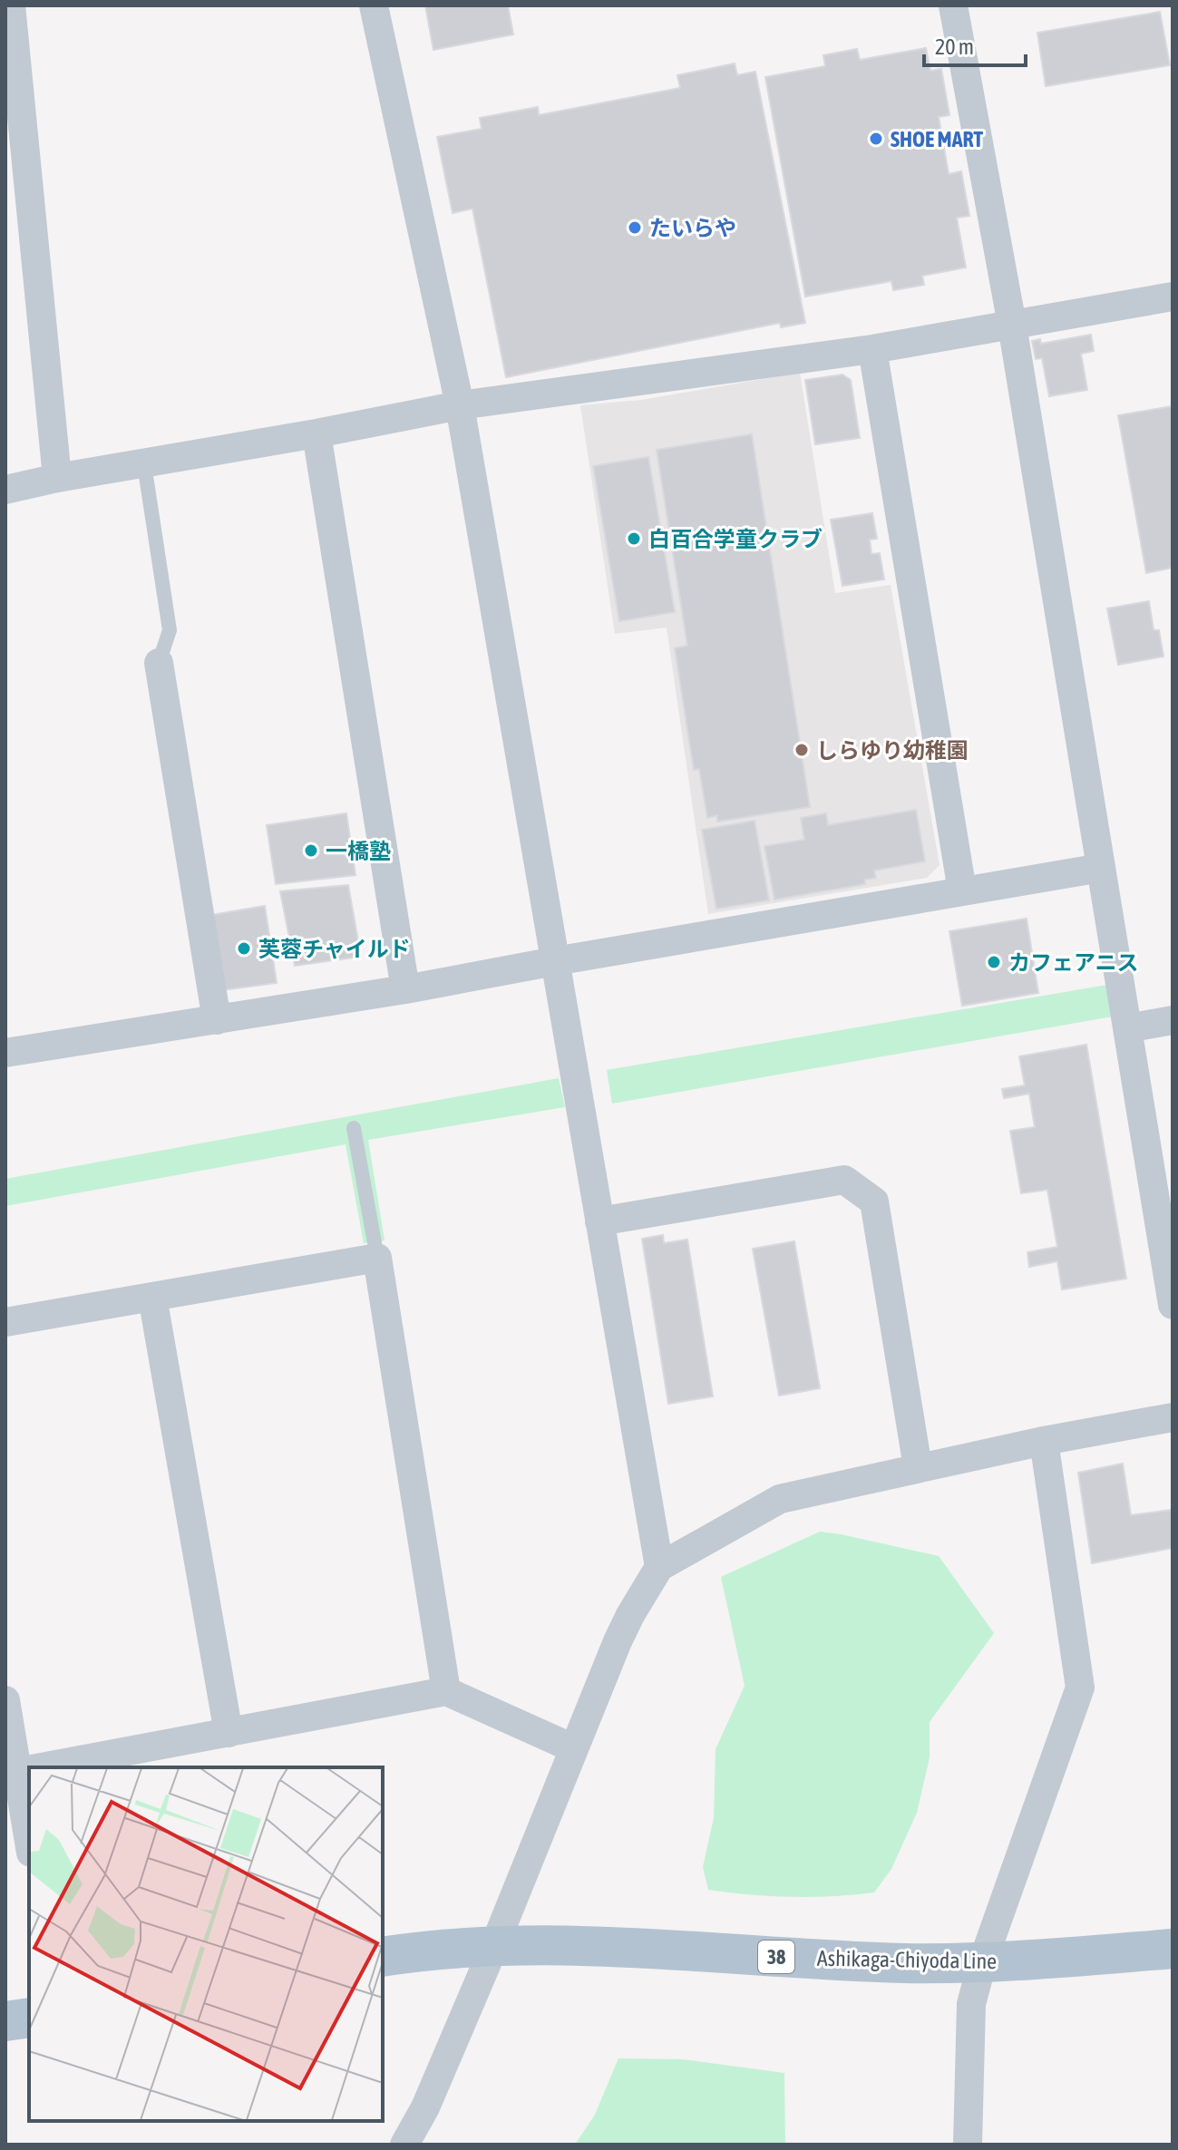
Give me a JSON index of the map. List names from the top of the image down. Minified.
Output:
{"streets":{"main road":["38","Ashikaga-Chiyoda Line"]},"places":["SHOE MART","たいらや","白百合学童クラブ","しらゆり幼稚園","一橋塾","芙蓉チャイルド","カフェアニス"],"scale_bar":"20 m"}
